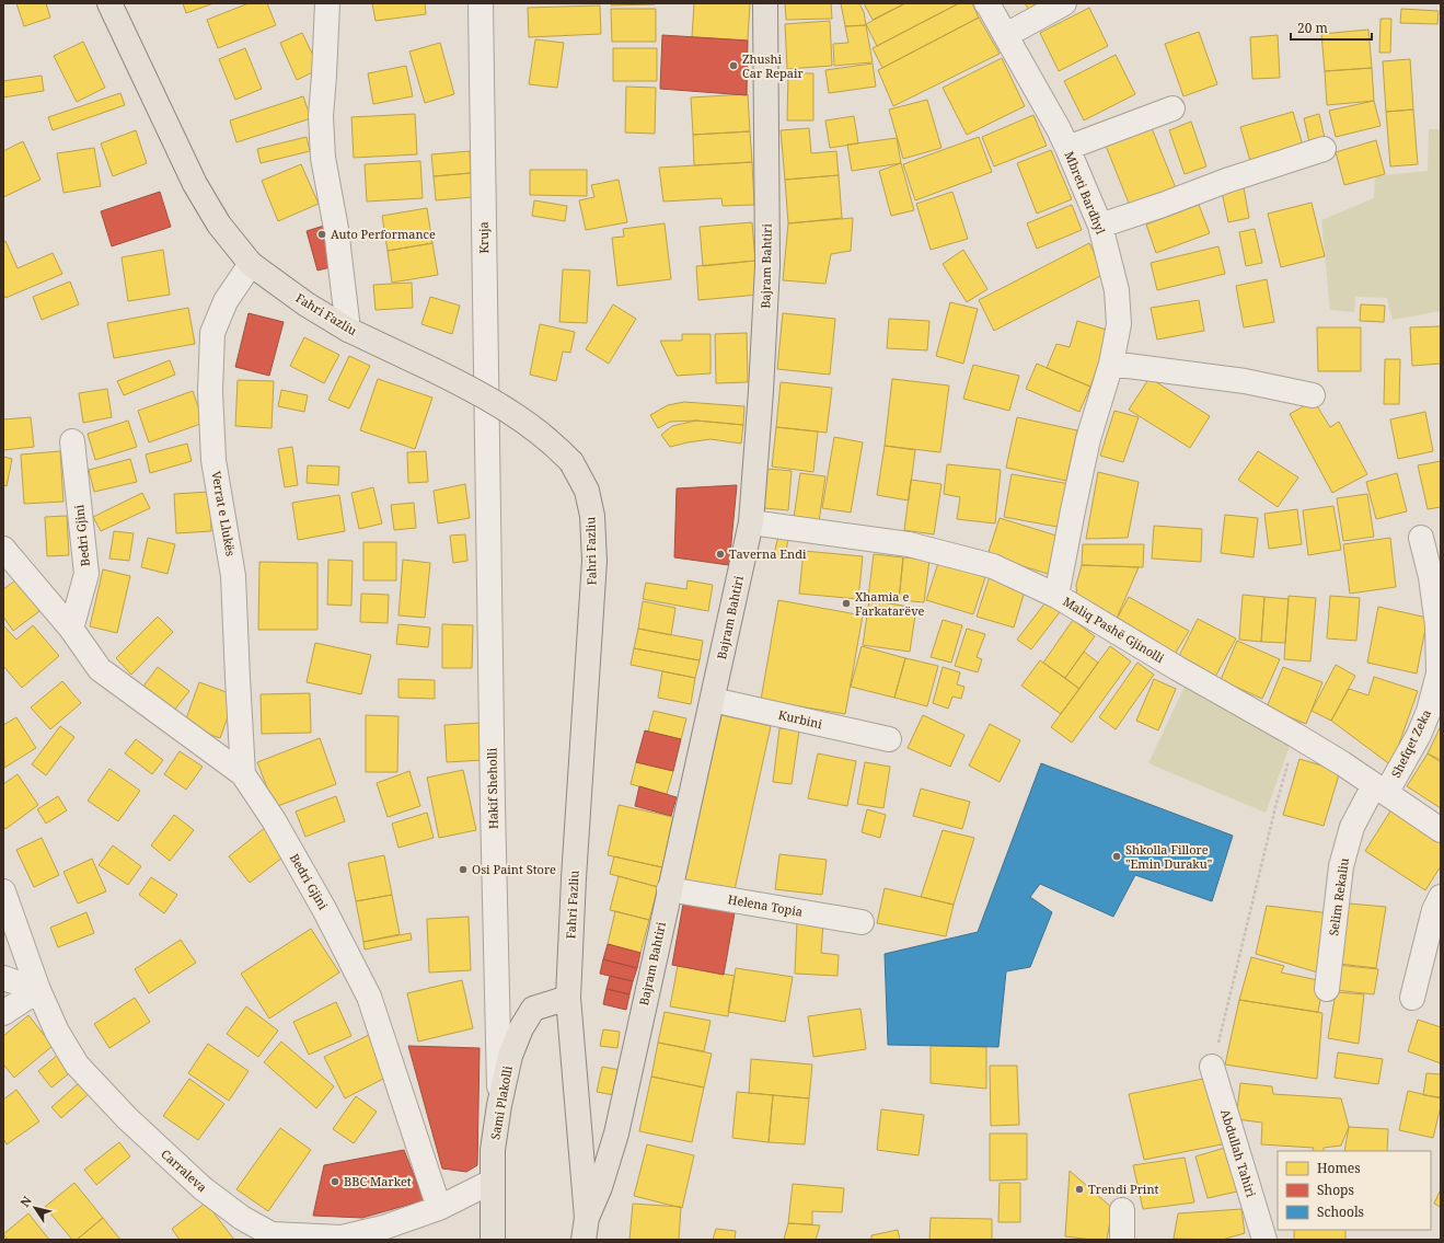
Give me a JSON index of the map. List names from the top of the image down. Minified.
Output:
{"streets":{"main road":["Bajram Bahtiri","Fahri Fazliu","Sami Plakolli"],"street":["Mbreti Bardhyl","Kruja","Verrat e Llukës","Bedri Gjini","Maliq Pashë Gjinolli","Kurbini","Shefqet Zeka","Hakif Sheholli","Selim Rekaliu","Helena Topia","Abdullah Tahiri","Carraleva"]},"crossings":[["Mbreti Bardhyl","Maliq Pashë Gjinolli"],["Kruja","Hakif Sheholli"],["Bajram Bahtiri","Fahri Fazliu"],["Bajram Bahtiri","Maliq Pashë Gjinolli"],["Bajram Bahtiri","Kurbini"],["Bajram Bahtiri","Helena Topia"],["Fahri Fazliu","Verrat e Llukës"],["Fahri Fazliu","Sami Plakolli"],["Verrat e Llukës","Bedri Gjini"],["Bedri Gjini","Carraleva"],["Maliq Pashë Gjinolli","Shefqet Zeka"],["Maliq Pashë Gjinolli","Selim Rekaliu"],["Shefqet Zeka","Selim Rekaliu"],["Hakif Sheholli","Sami Plakolli"],["Sami Plakolli","Carraleva"]],"places":["Zhushi Car Repair","Auto Performance","Taverna Endi","Xhamia e Farkatarëve","Shkolla Fillore \"Emin Duraku\"","Osi Paint Store","BBC Market","Trendi Print"],"legend":["Homes","Shops","Schools"],"scale_bar":"20 m","north":"top left"}
